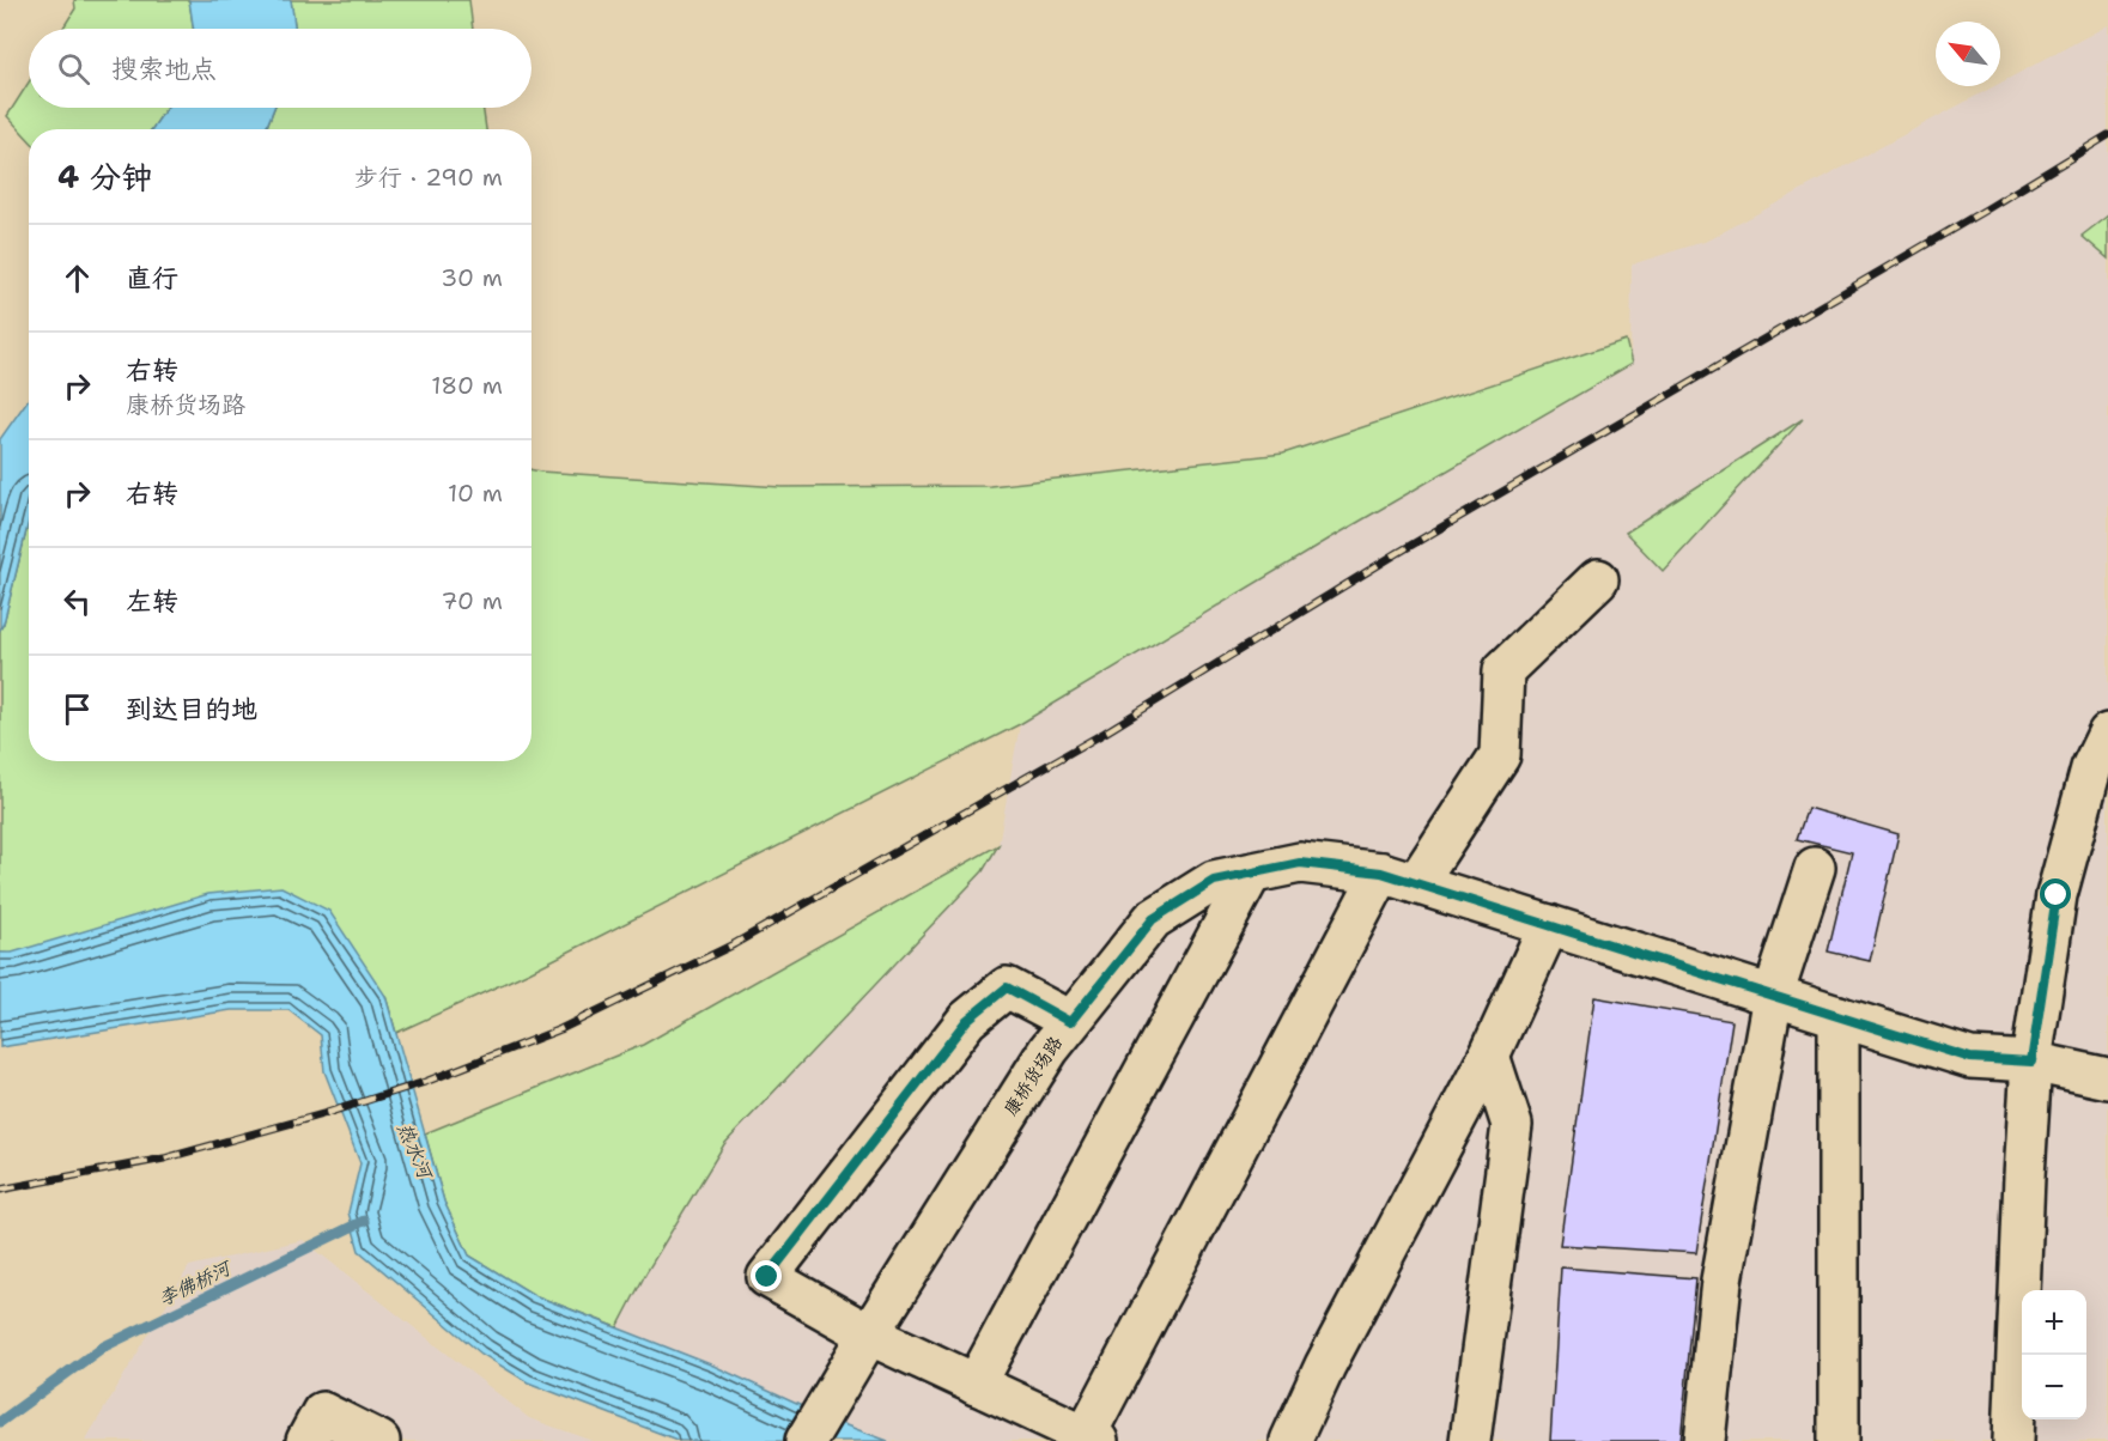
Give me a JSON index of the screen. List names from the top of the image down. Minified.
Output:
{"streets":{"street":["康桥货场路"]},"water":["热水河","李佛桥河"],"north":"top left","page":{"search":"搜索地点","heading":["4 分钟","步行 · 290 m"],"list":[["直行","30 m"],["右转","康桥货场路","180 m"],["右转","10 m"],["左转","70 m"],"到达目的地"],"map_buttons":["+","−"]}}
